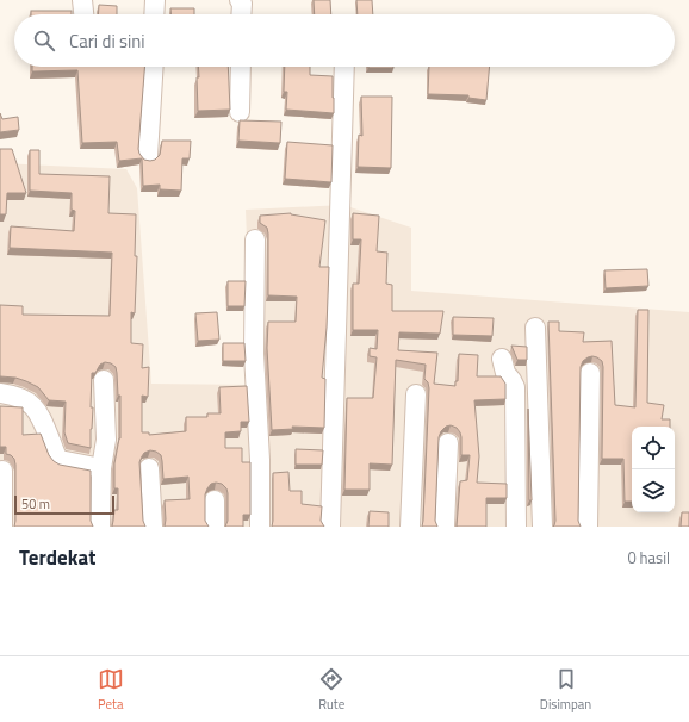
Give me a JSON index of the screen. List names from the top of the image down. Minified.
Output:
{"scale_bar":"50 m","page":{"search":"Cari di sini","scale":"50 m","heading":["Terdekat","0 hasil"],"nav":["Peta","Rute","Disimpan"]}}
